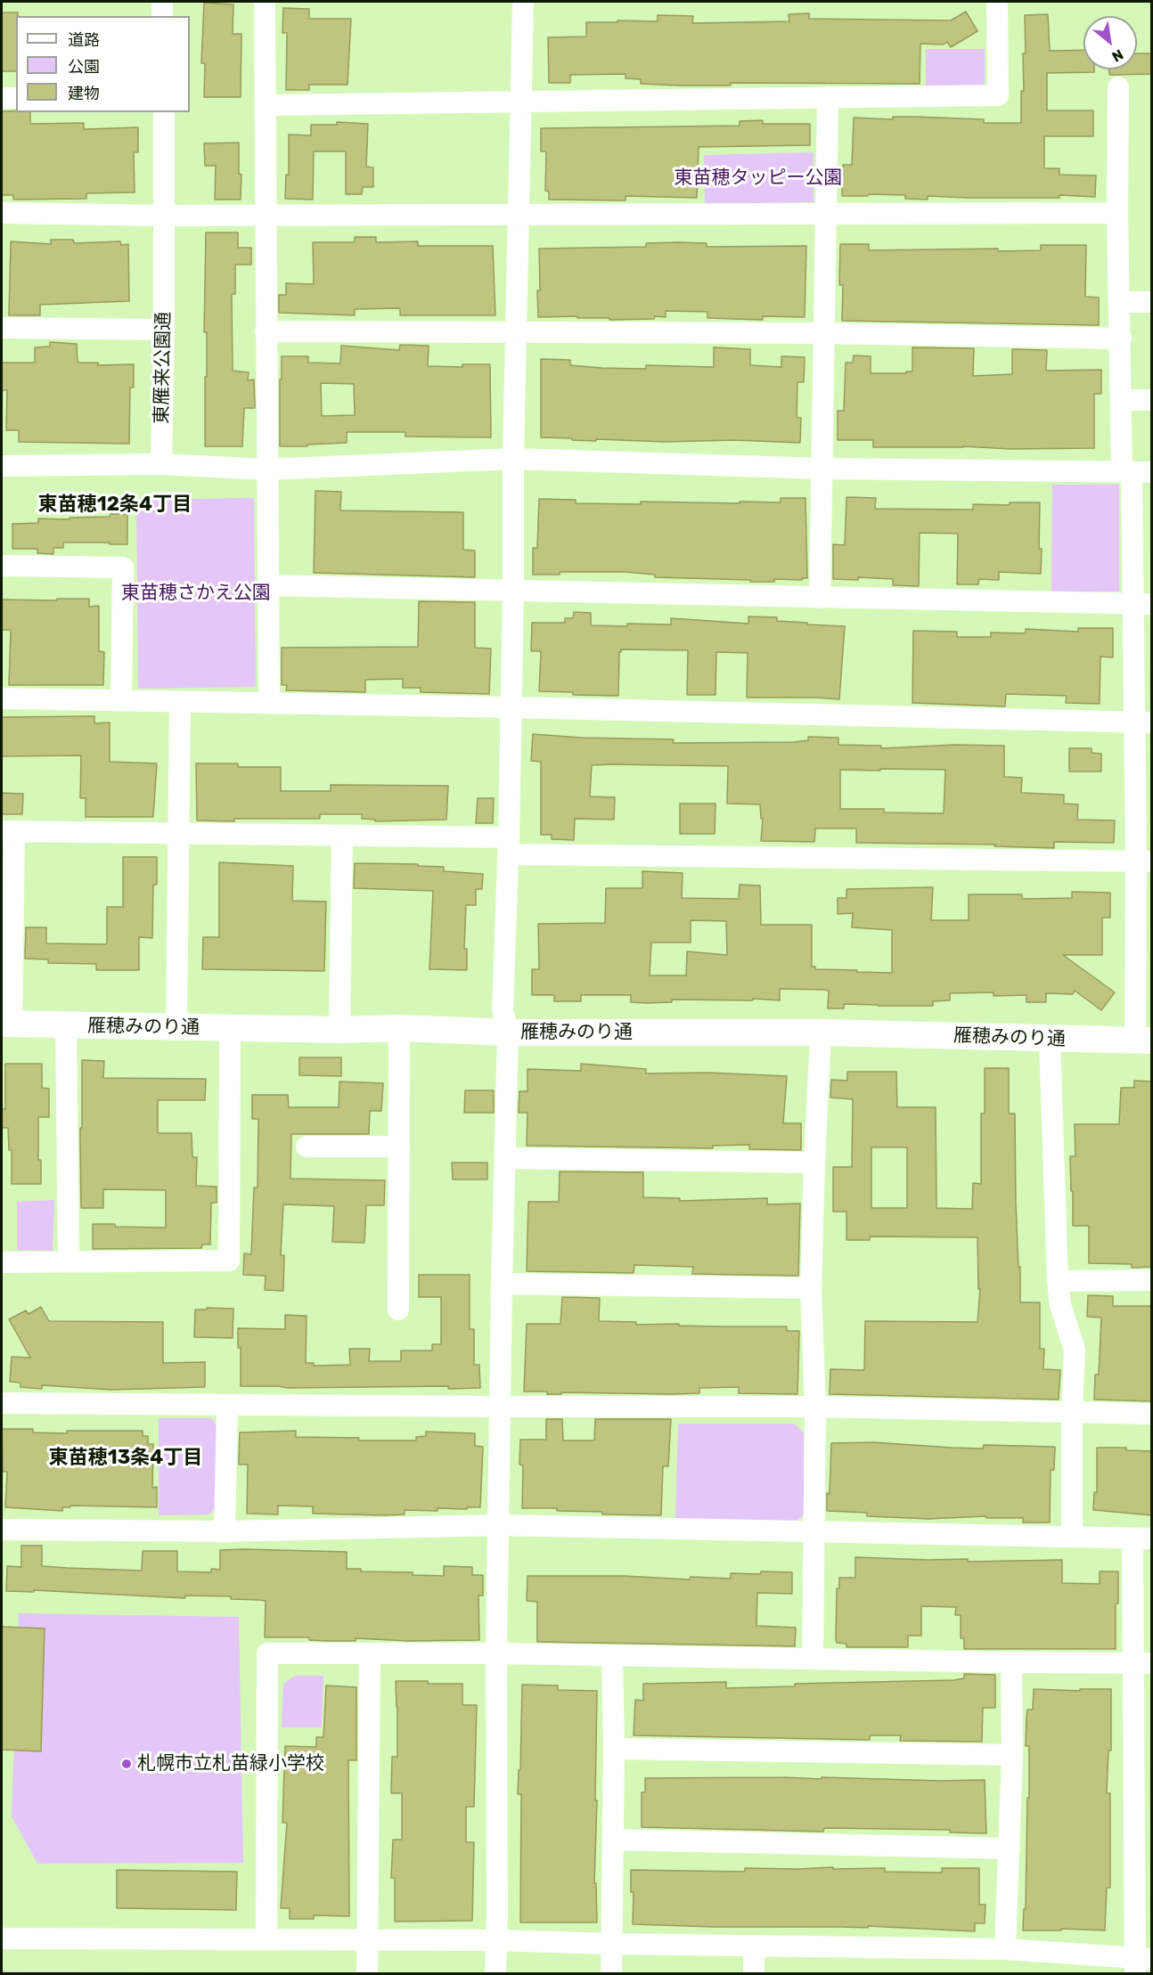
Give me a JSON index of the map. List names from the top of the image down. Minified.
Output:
{"streets":{"street":["東雁来公園通","雁穂みのり通"]},"districts":["東苗穂12条4丁目","東苗穂13条4丁目"],"parks":["東苗穂タッピー公園","東苗穂さかえ公園"],"places":["札幌市立札苗緑小学校"],"legend":["道路","公園","建物"],"north":"bottom right"}
